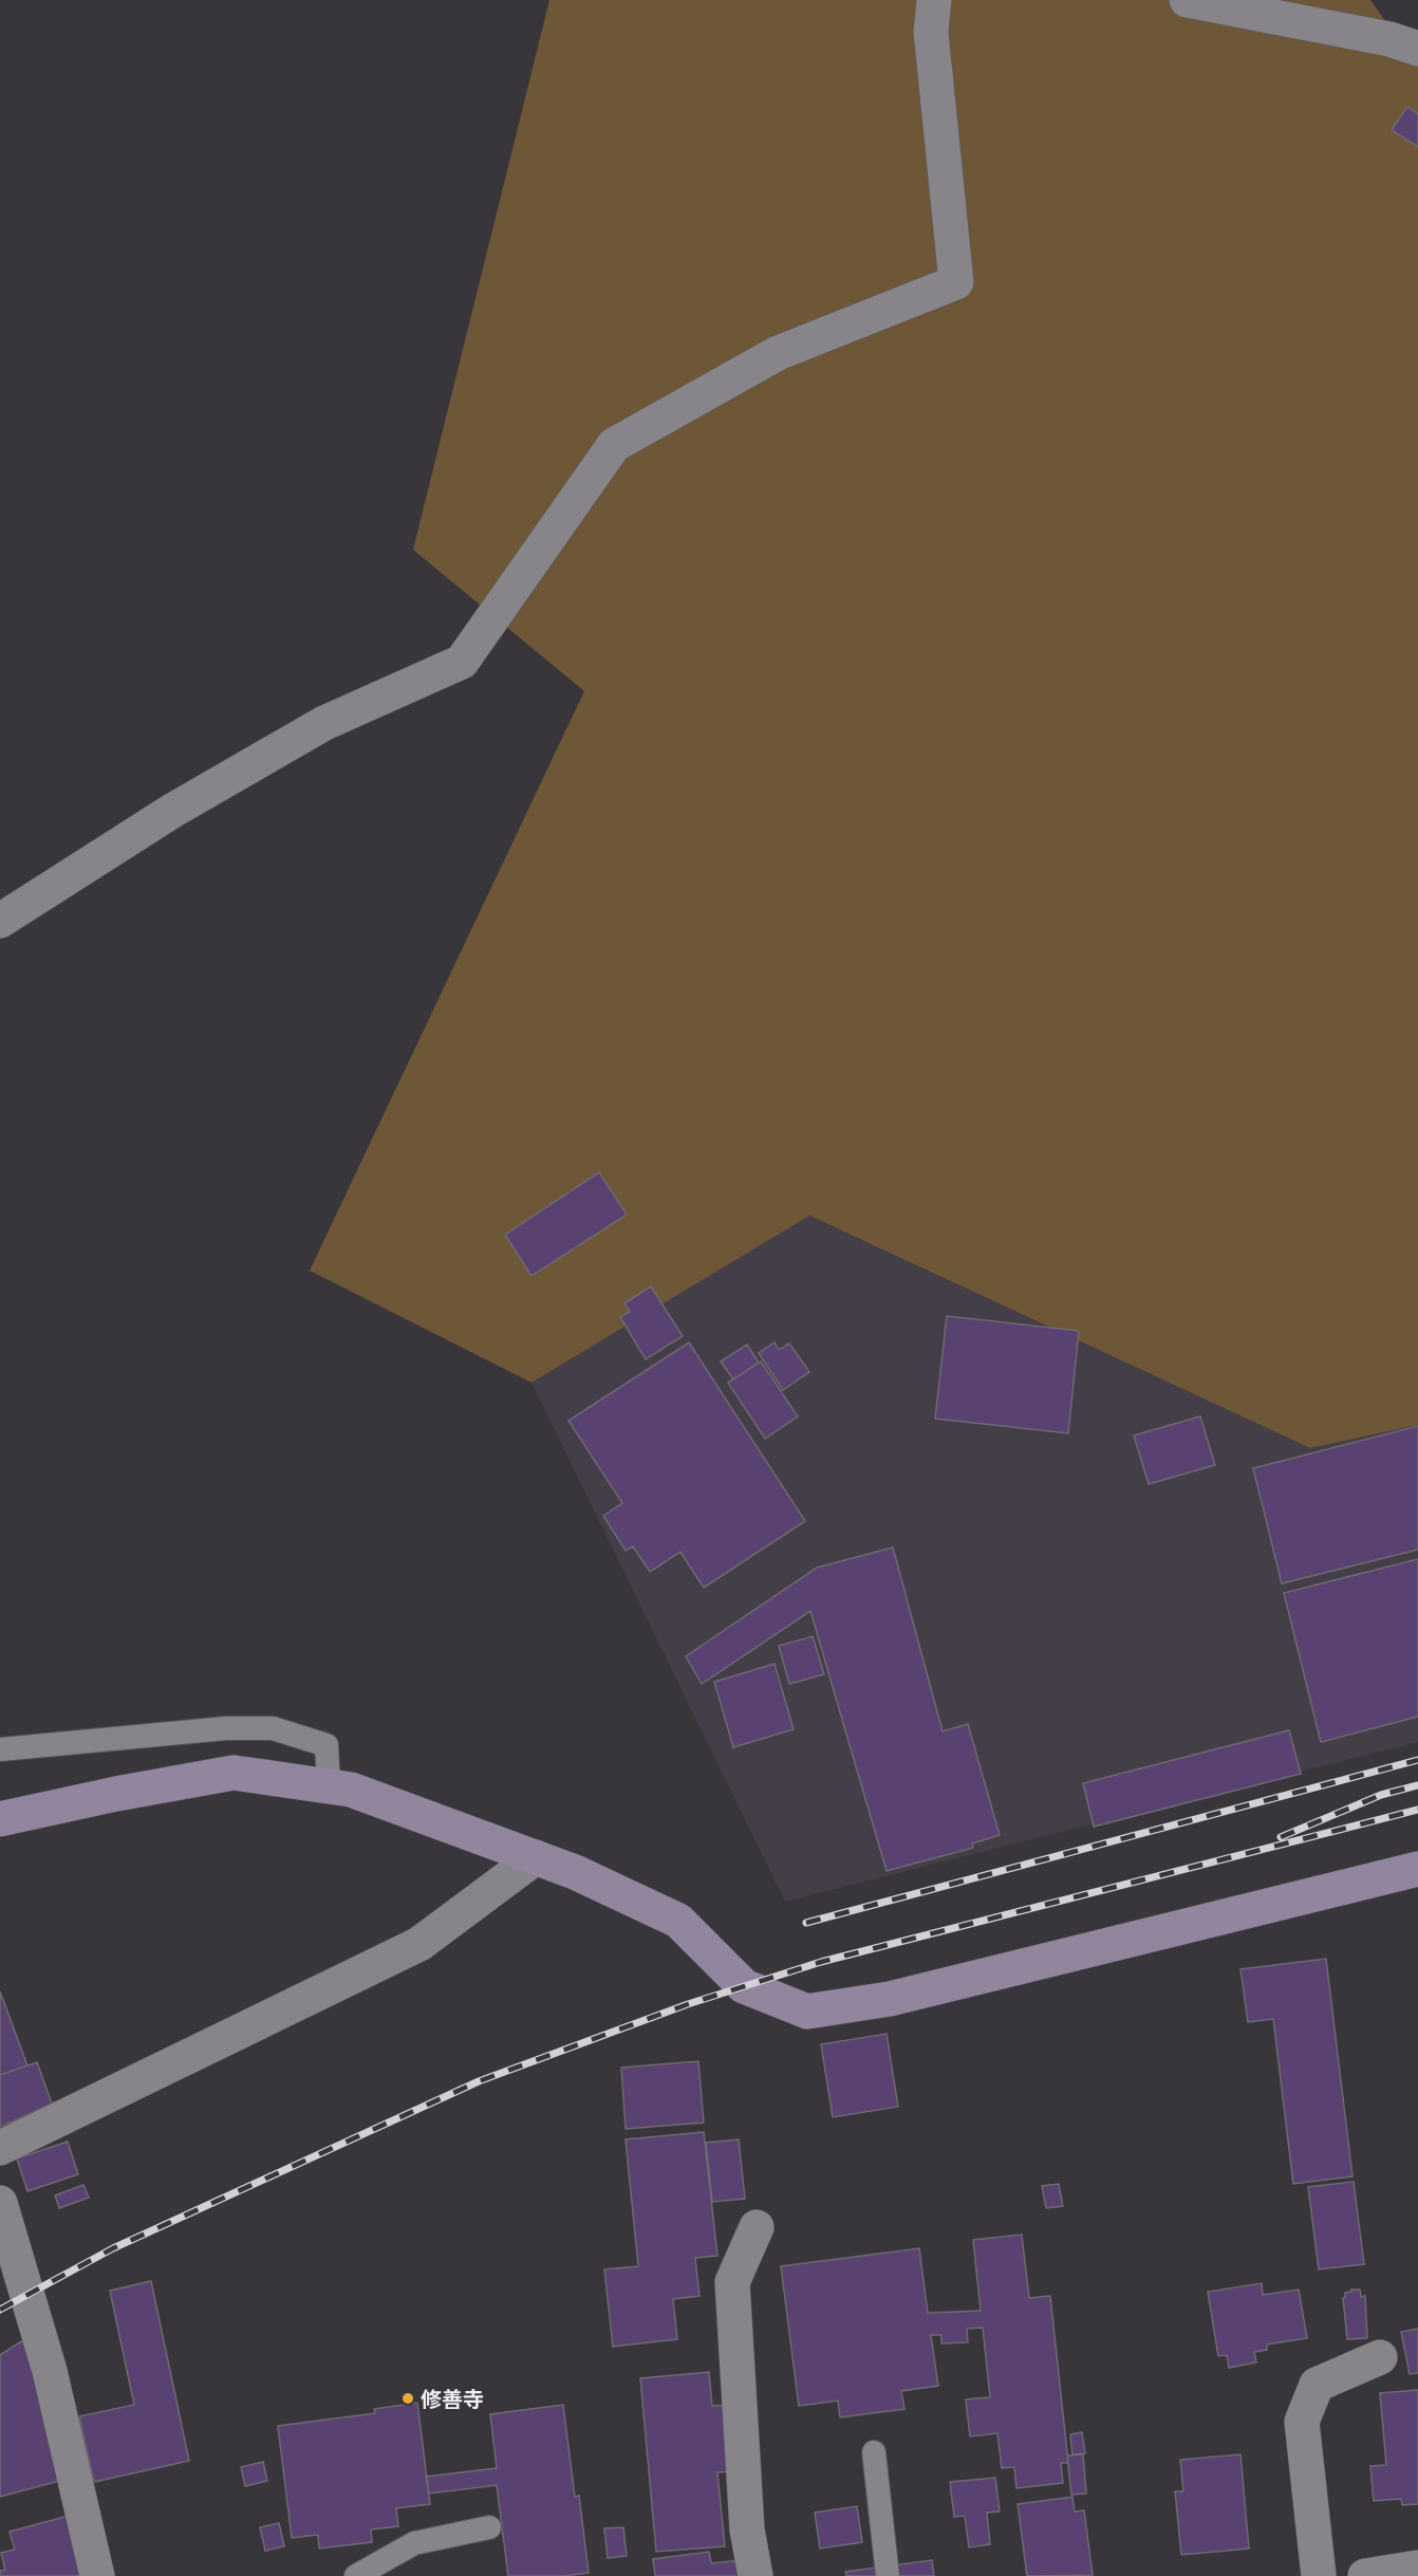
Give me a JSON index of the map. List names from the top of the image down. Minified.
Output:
{"places":["修善寺"]}
